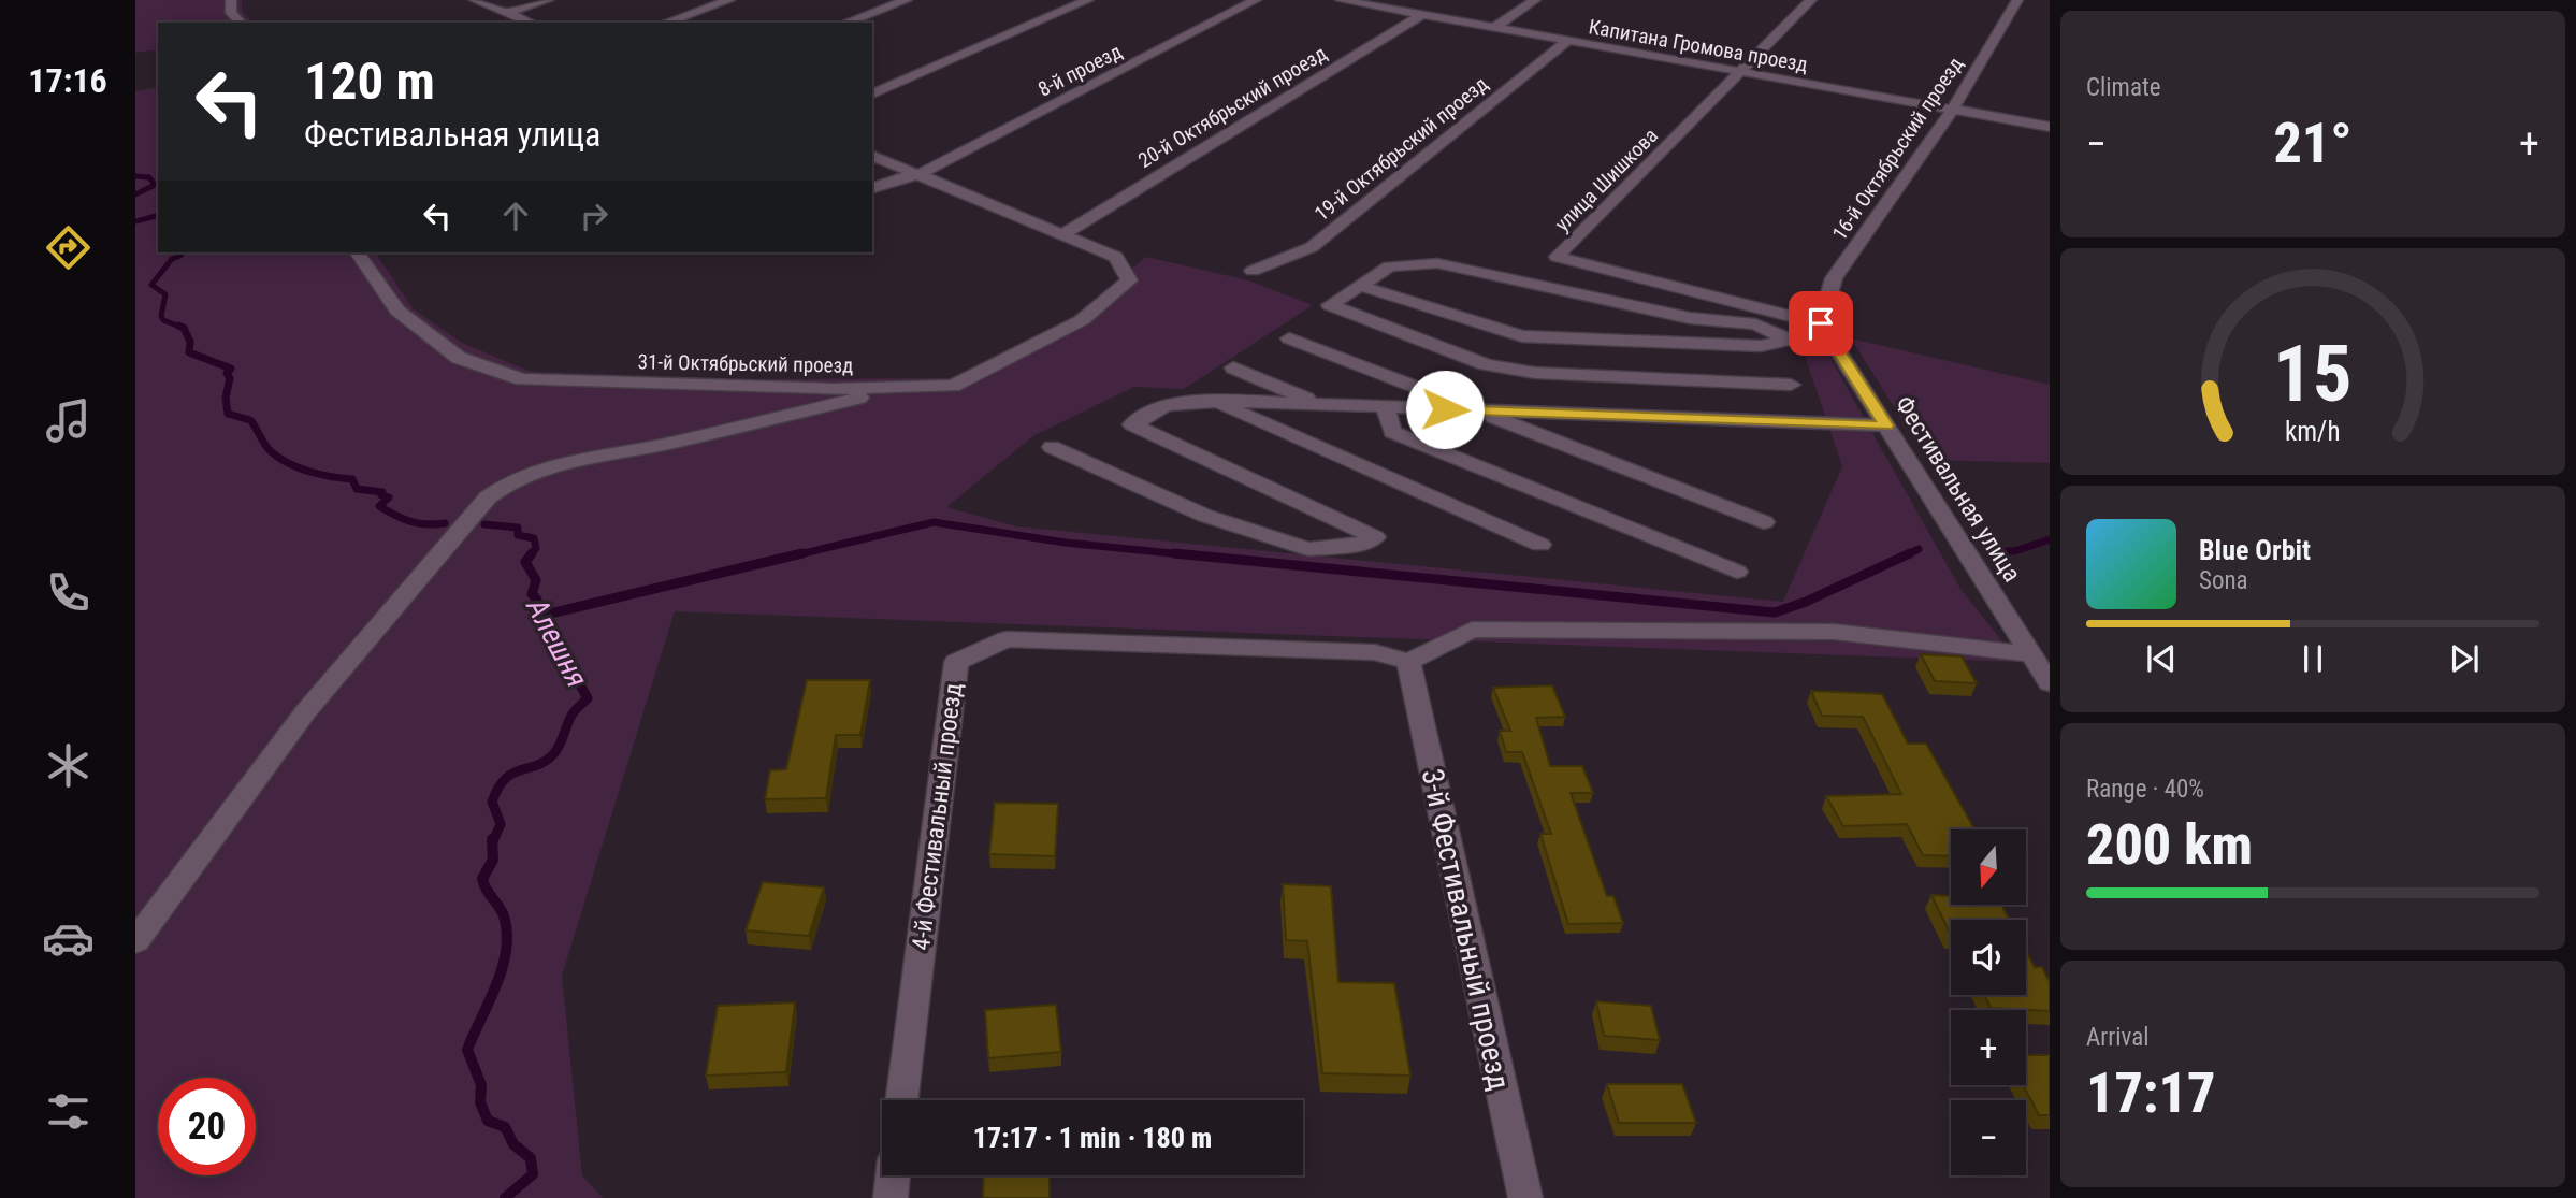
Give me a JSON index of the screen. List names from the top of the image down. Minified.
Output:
{"streets":{"street":["Капитана Громова проезд","8-й проезд","20-й Октябрьский проезд","19-й Октябрьский проезд","16-й Октябрьский проезд","улица Шишкова","31-й Октябрьский проезд","Фестивальная улица","4-й Фестивальный проезд","3-й Фестивальный проезд"]},"crossings":[["Капитана Громова проезд","20-й Октябрьский проезд"],["Капитана Громова проезд","19-й Октябрьский проезд"],["Капитана Громова проезд","16-й Октябрьский проезд"],["Капитана Громова проезд","улица Шишкова"],["20-й Октябрьский проезд","31-й Октябрьский проезд"],["16-й Октябрьский проезд","улица Шишкова"],["16-й Октябрьский проезд","Фестивальная улица"],["улица Шишкова","Фестивальная улица"],["4-й Фестивальный проезд","3-й Фестивальный проезд"]],"water":["Алешня"],"north":"bottom","page":{"tabs":"17:16","tile":["Climate",["Range · 40%","200 km"],["Arrival","17:17"]],"turn":["120 m","Фестивальная улица"],"heat":["−","21°","+"],"song":["Blue Orbit","Sona"],"map_buttons":["+","−"],"limit":"20","trip":"17:17 · 1 min · 180 m","gauge":["15","km/h"]}}
